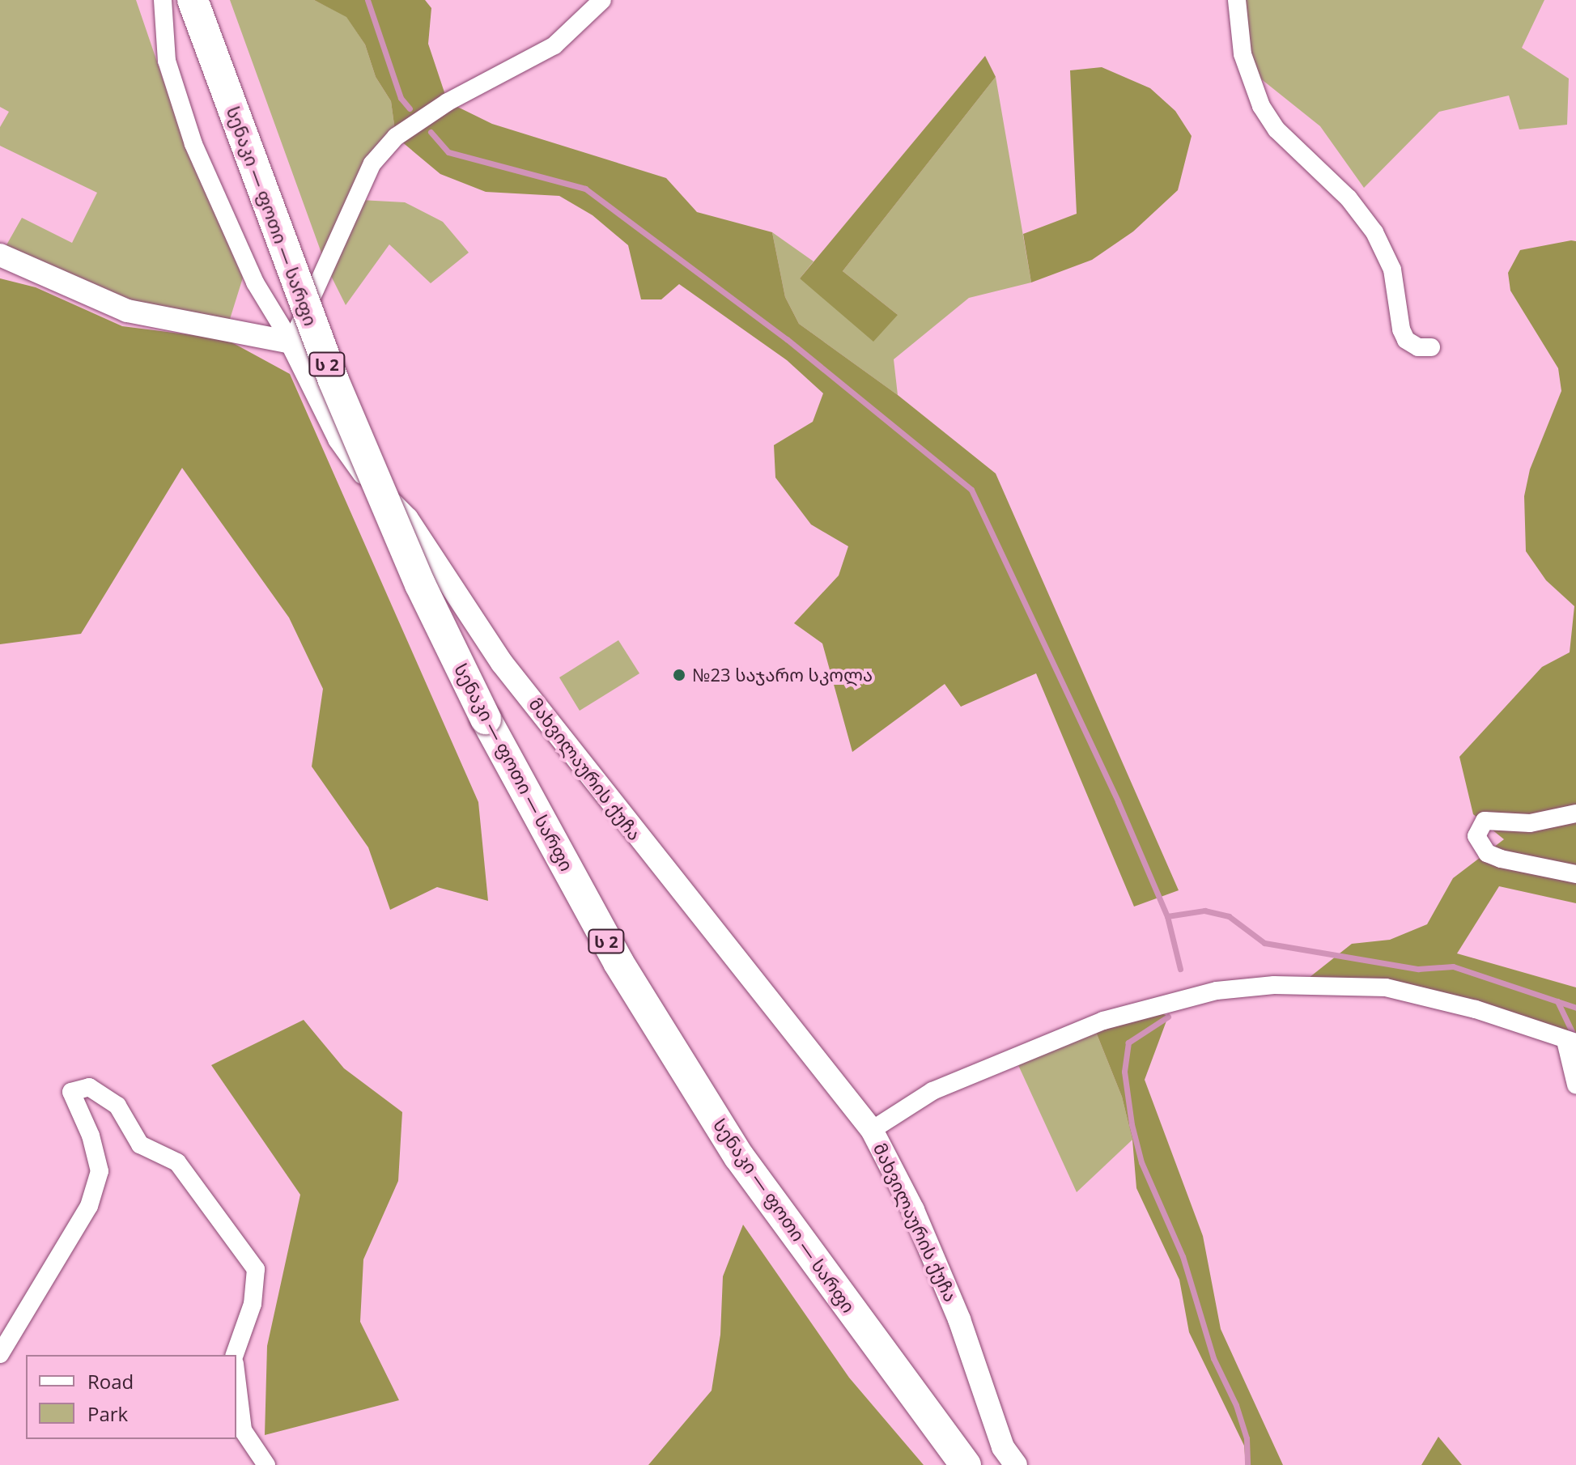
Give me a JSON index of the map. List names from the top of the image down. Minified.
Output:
{"streets":{"highway":["სენაკი — ფოთი — სარფი","ს 2"],"street":["მახვილაურის ქუჩა"]},"places":["№23 საჯარო სკოლა"],"legend":["Road","Park"]}
